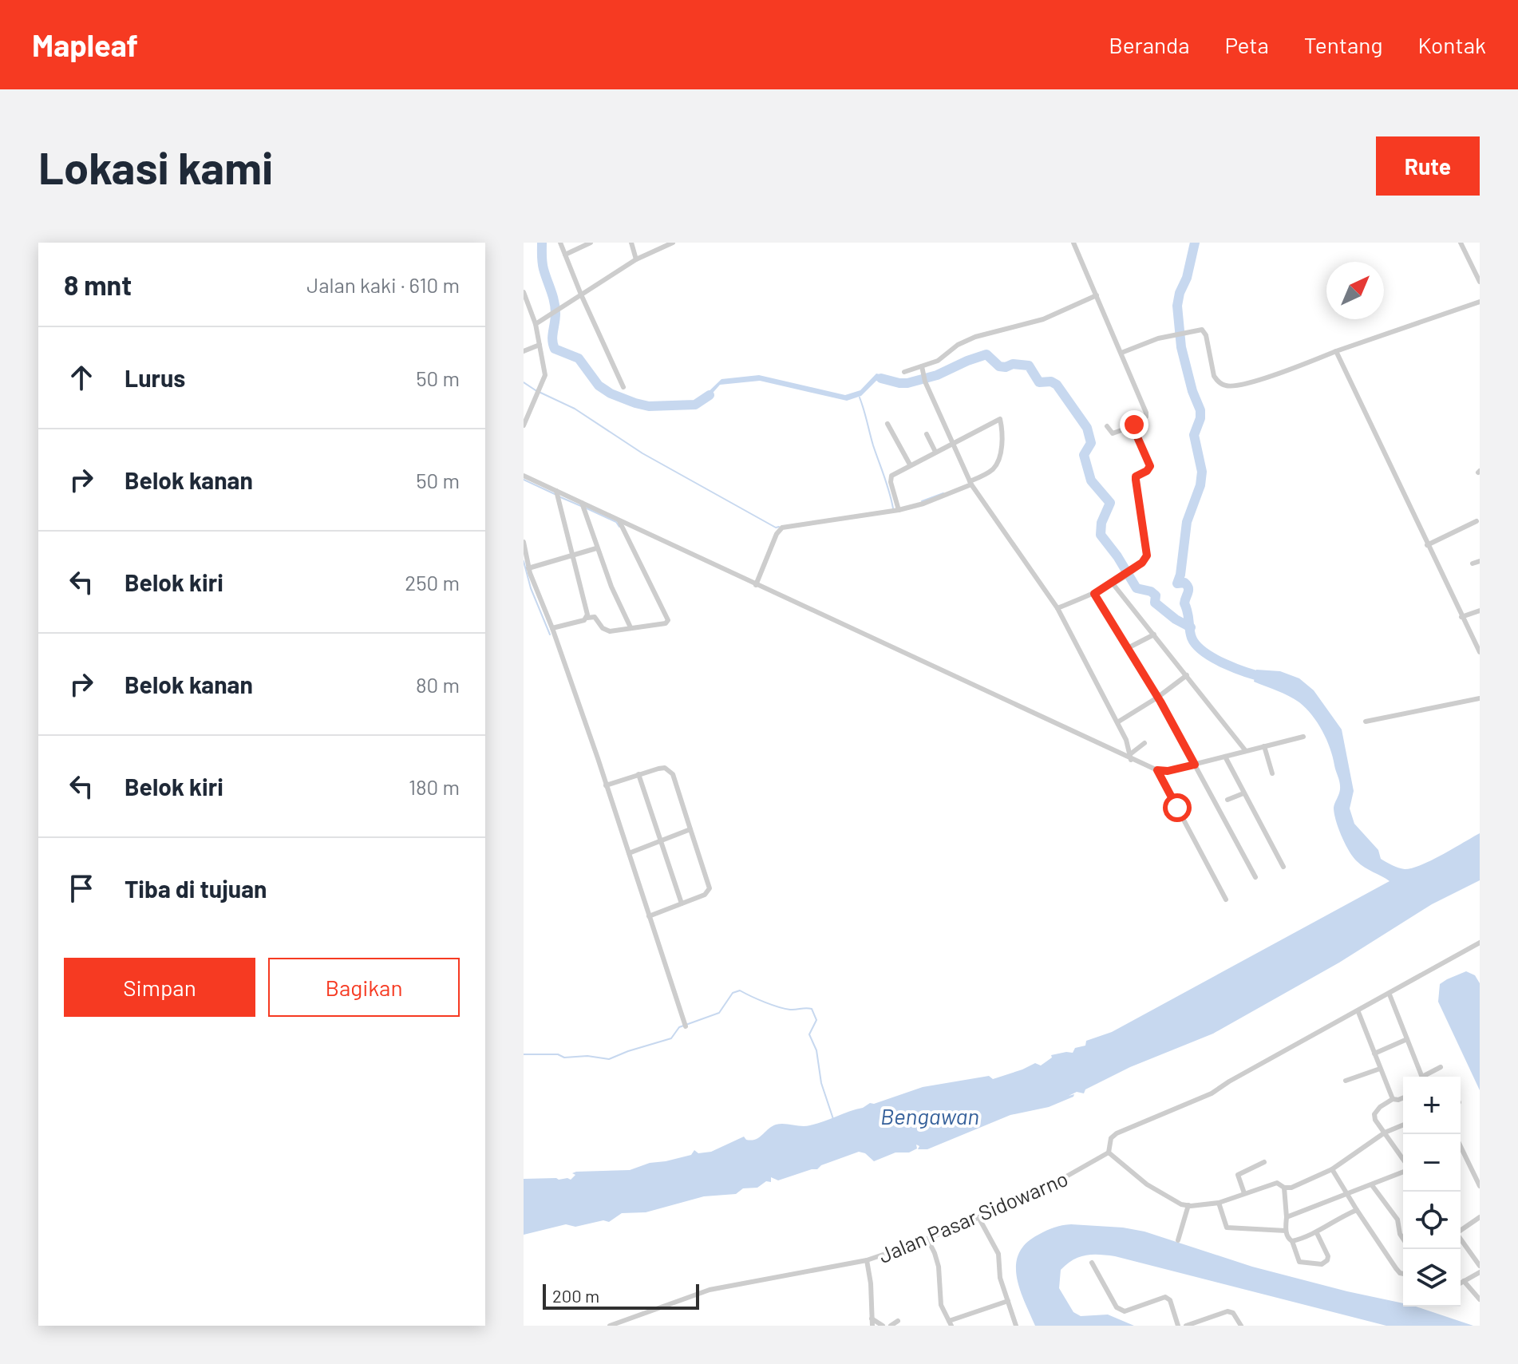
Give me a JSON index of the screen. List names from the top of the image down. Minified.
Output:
{"streets":{"street":["Jalan Pasar Sidowarno"]},"water":["Bengawan"],"scale_bar":"200 m","north":"top right","page":{"header":"Mapleaf","nav":["Beranda","Peta","Tentang","Kontak"],"buttons":["Rute",["Simpan","Bagikan"]],"title":"Lokasi kami","heading":["8 mnt","Jalan kaki · 610 m"],"list":[["Lurus","50 m"],["Belok kanan","50 m"],["Belok kiri","250 m"],["Belok kanan","80 m"],["Belok kiri","180 m"],"Tiba di tujuan"],"map_buttons":["+","−"],"scale":"200 m"}}
